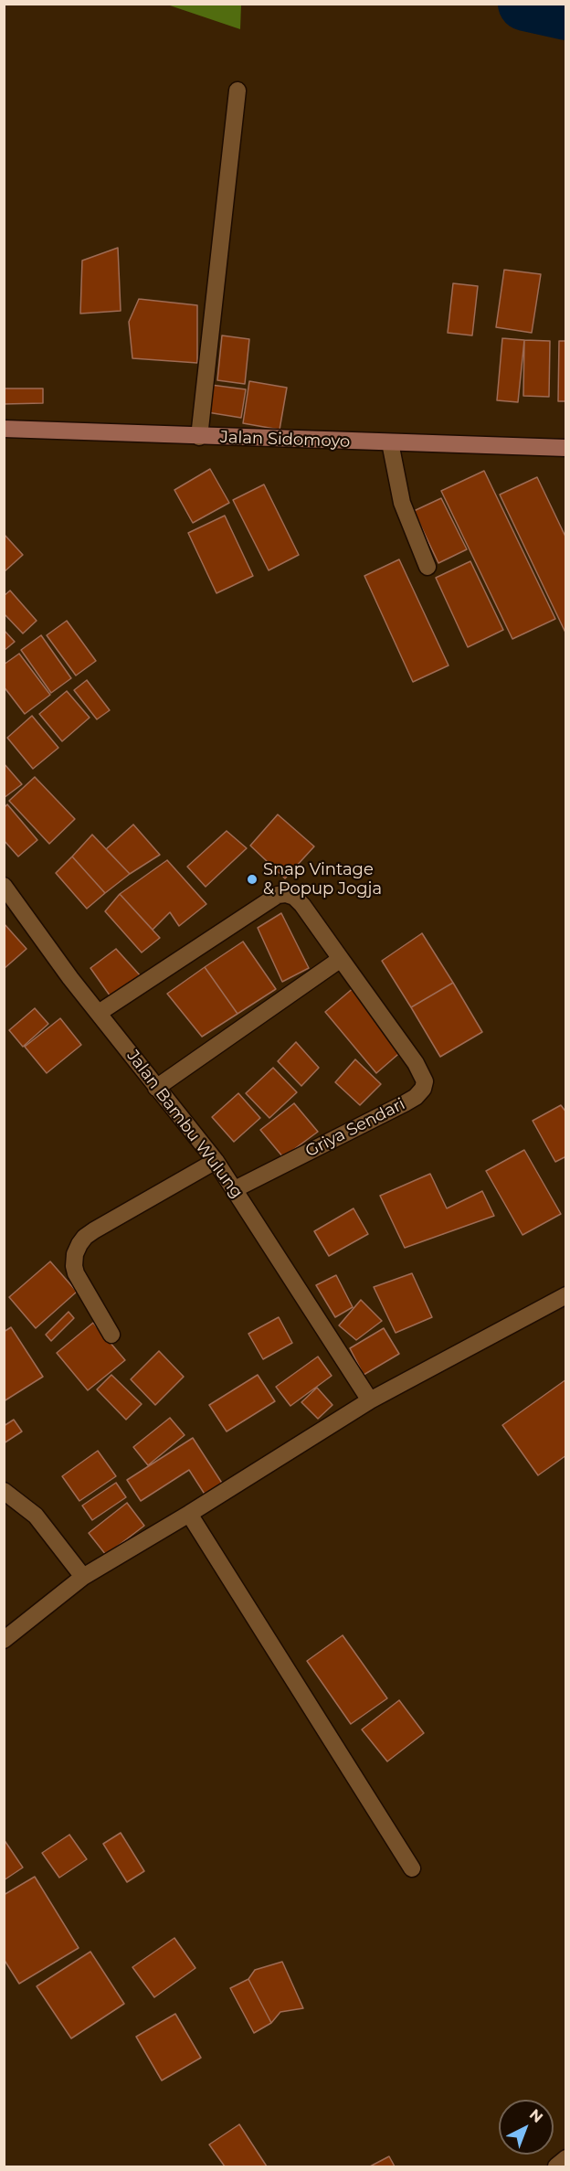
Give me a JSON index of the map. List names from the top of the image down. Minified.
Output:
{"streets":{"main road":["Jalan Sidomoyo"],"street":["Jalan Bambu Wulung","Griya Sendari"]},"crossings":[["Jalan Bambu Wulung","Griya Sendari"]],"places":["Snap Vintage & Popup Jogja"],"north":"top right"}
